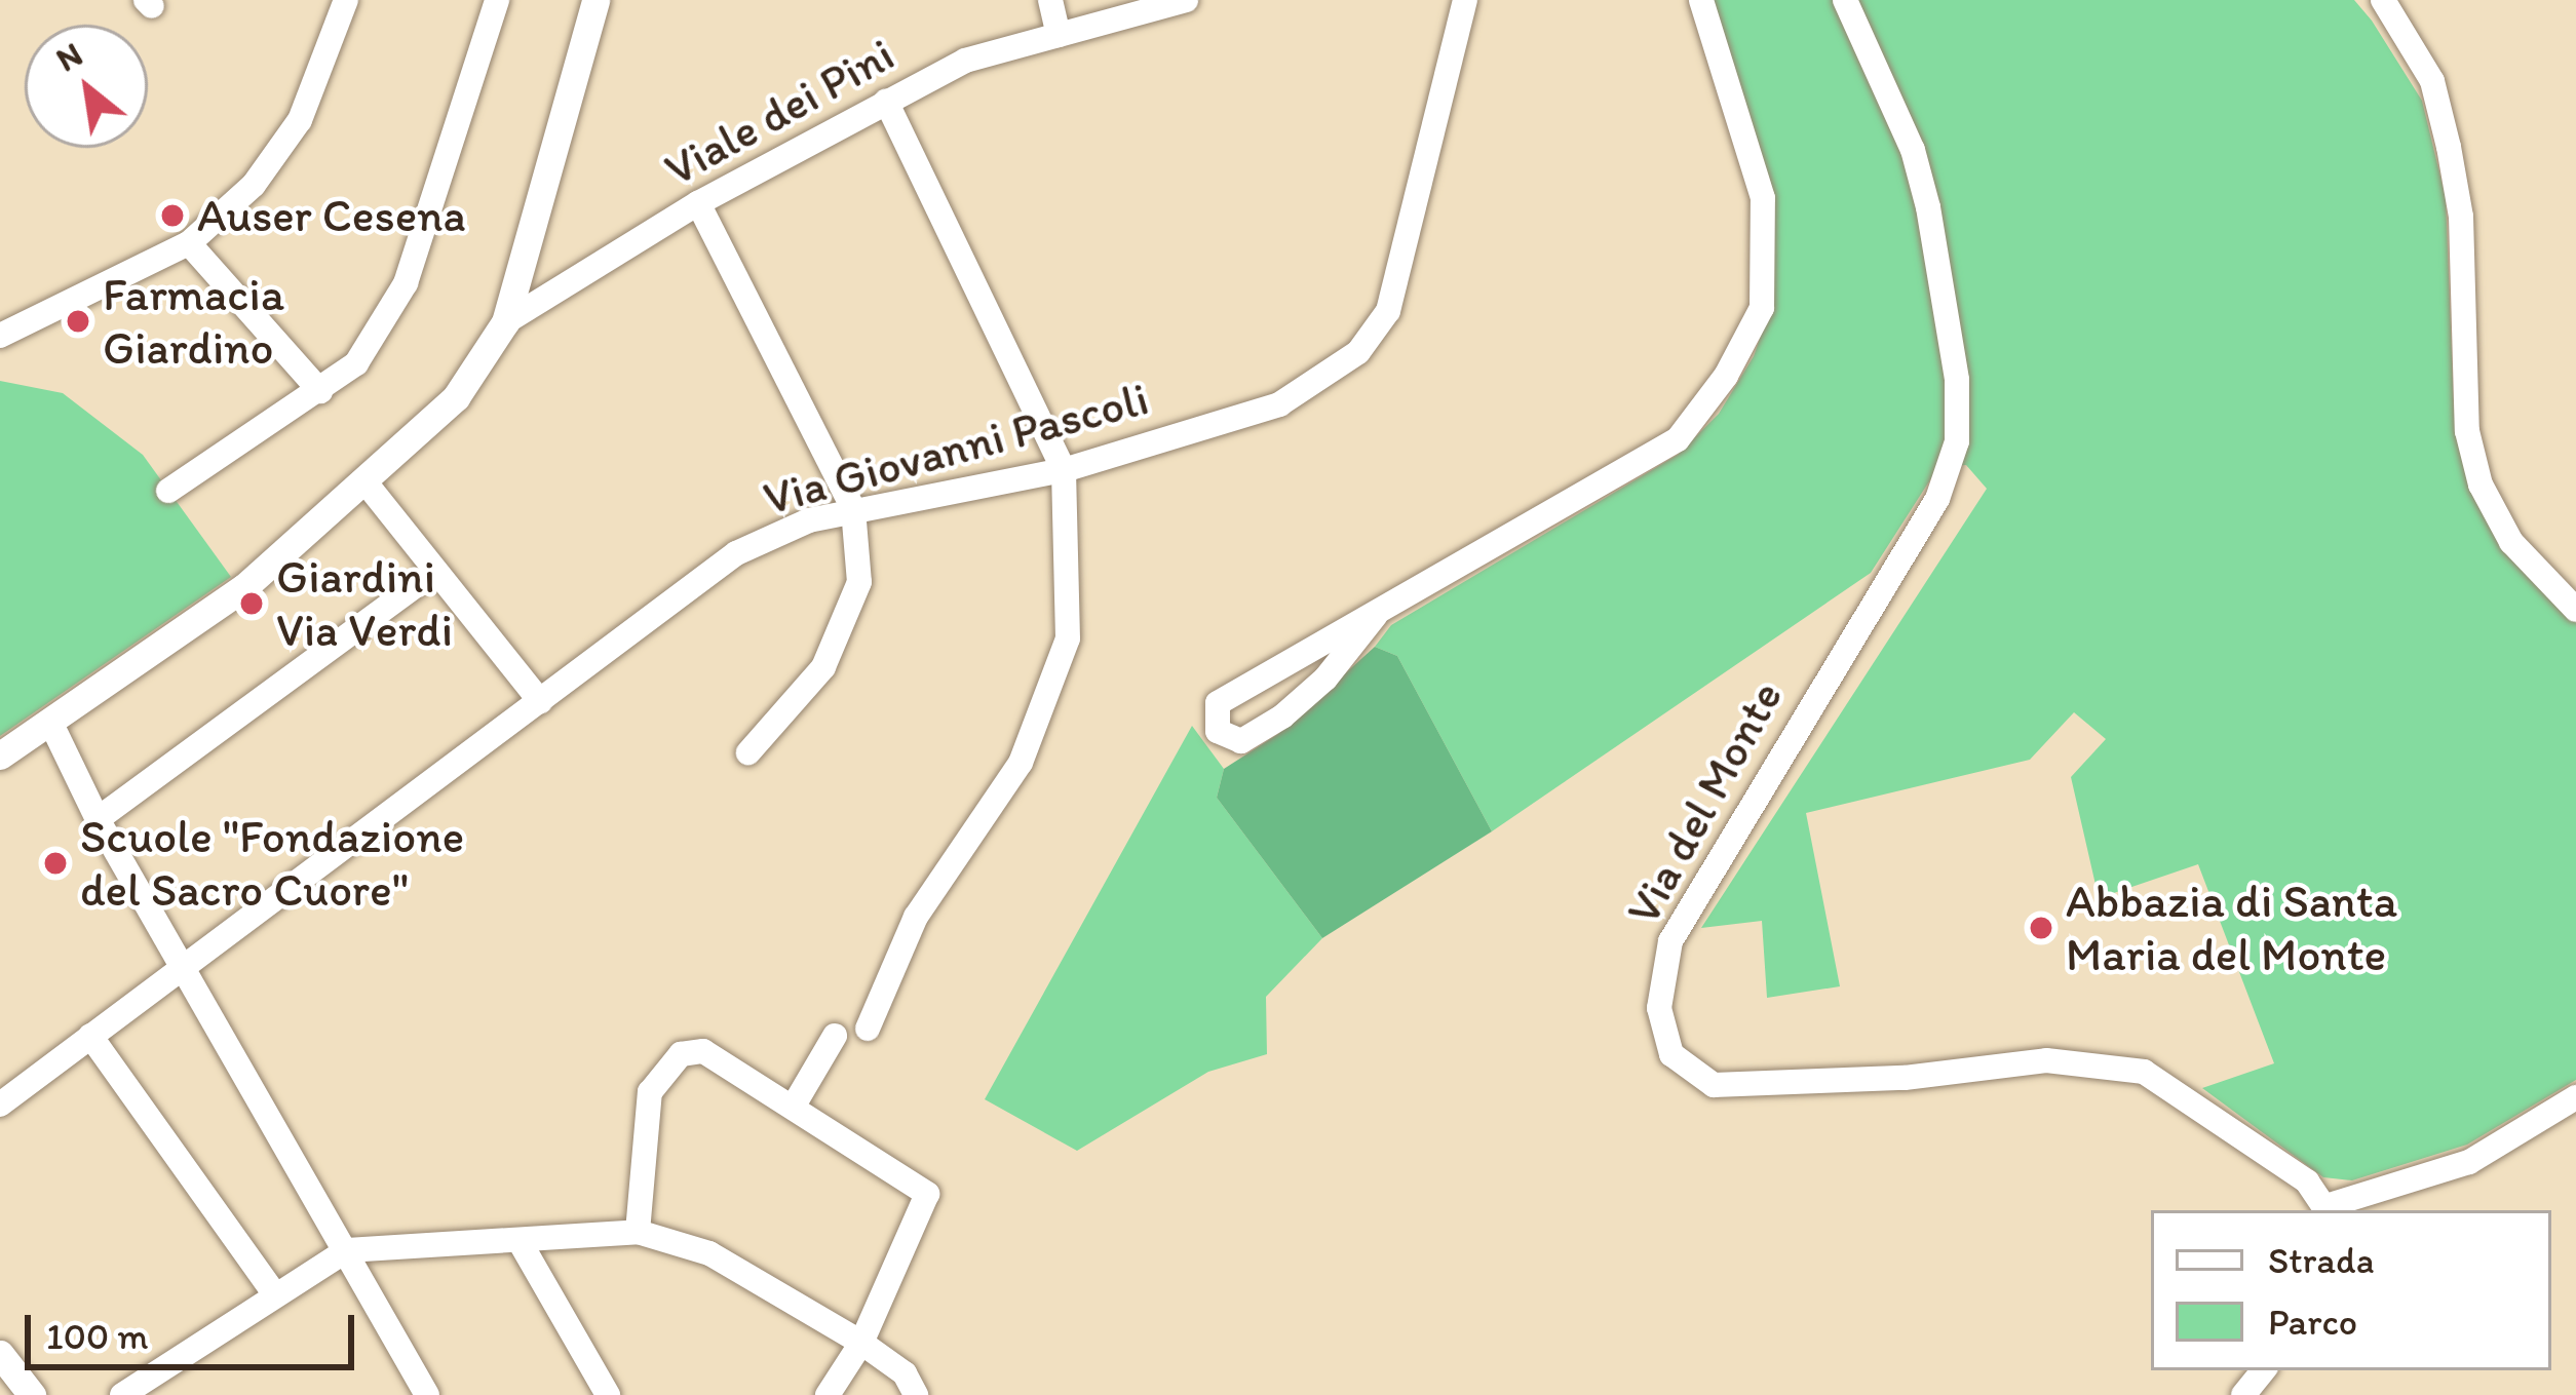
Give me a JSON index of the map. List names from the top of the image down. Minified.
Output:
{"streets":{"street":["Viale dei Pini","Via Giovanni Pascoli","Via del Monte"]},"places":["Auser Cesena","Farmacia Giardino","Giardini Via Verdi","Scuole \"Fondazione del Sacro Cuore\"","Abbazia di Santa Maria del Monte"],"legend":["Strada","Parco"],"scale_bar":"100 m","north":"top left"}
